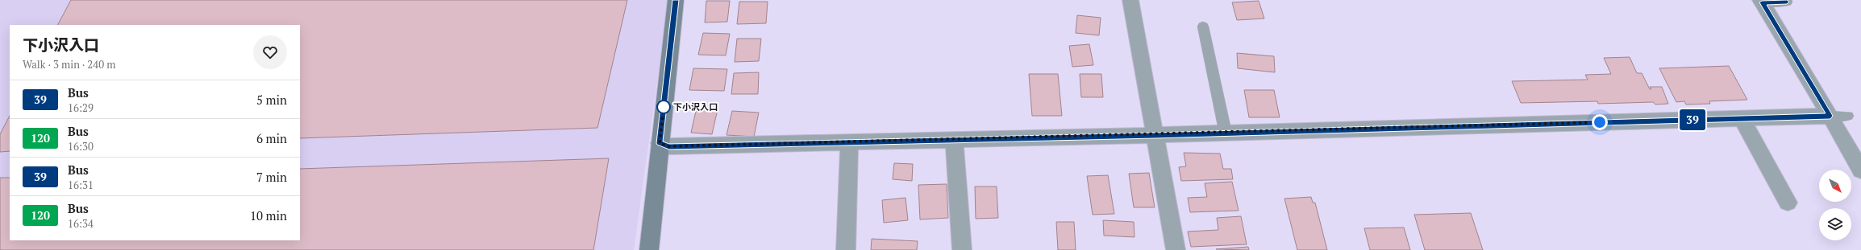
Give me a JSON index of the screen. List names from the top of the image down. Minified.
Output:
{"places":["下小沢入口"],"lines":["bus line 39"],"north":"bottom right","page":{"on_map":"39","heading":["下小沢入口","Walk · 3 min · 240 m"],"list":[{"mark":"39","name":"Bus","note":"16:29","value":"5 min"},{"mark":"120","name":"Bus","note":"16:30","value":"6 min"},{"mark":"39","name":"Bus","note":"16:31","value":"7 min"},{"mark":"120","name":"Bus","note":"16:34","value":"10 min"}]}}
